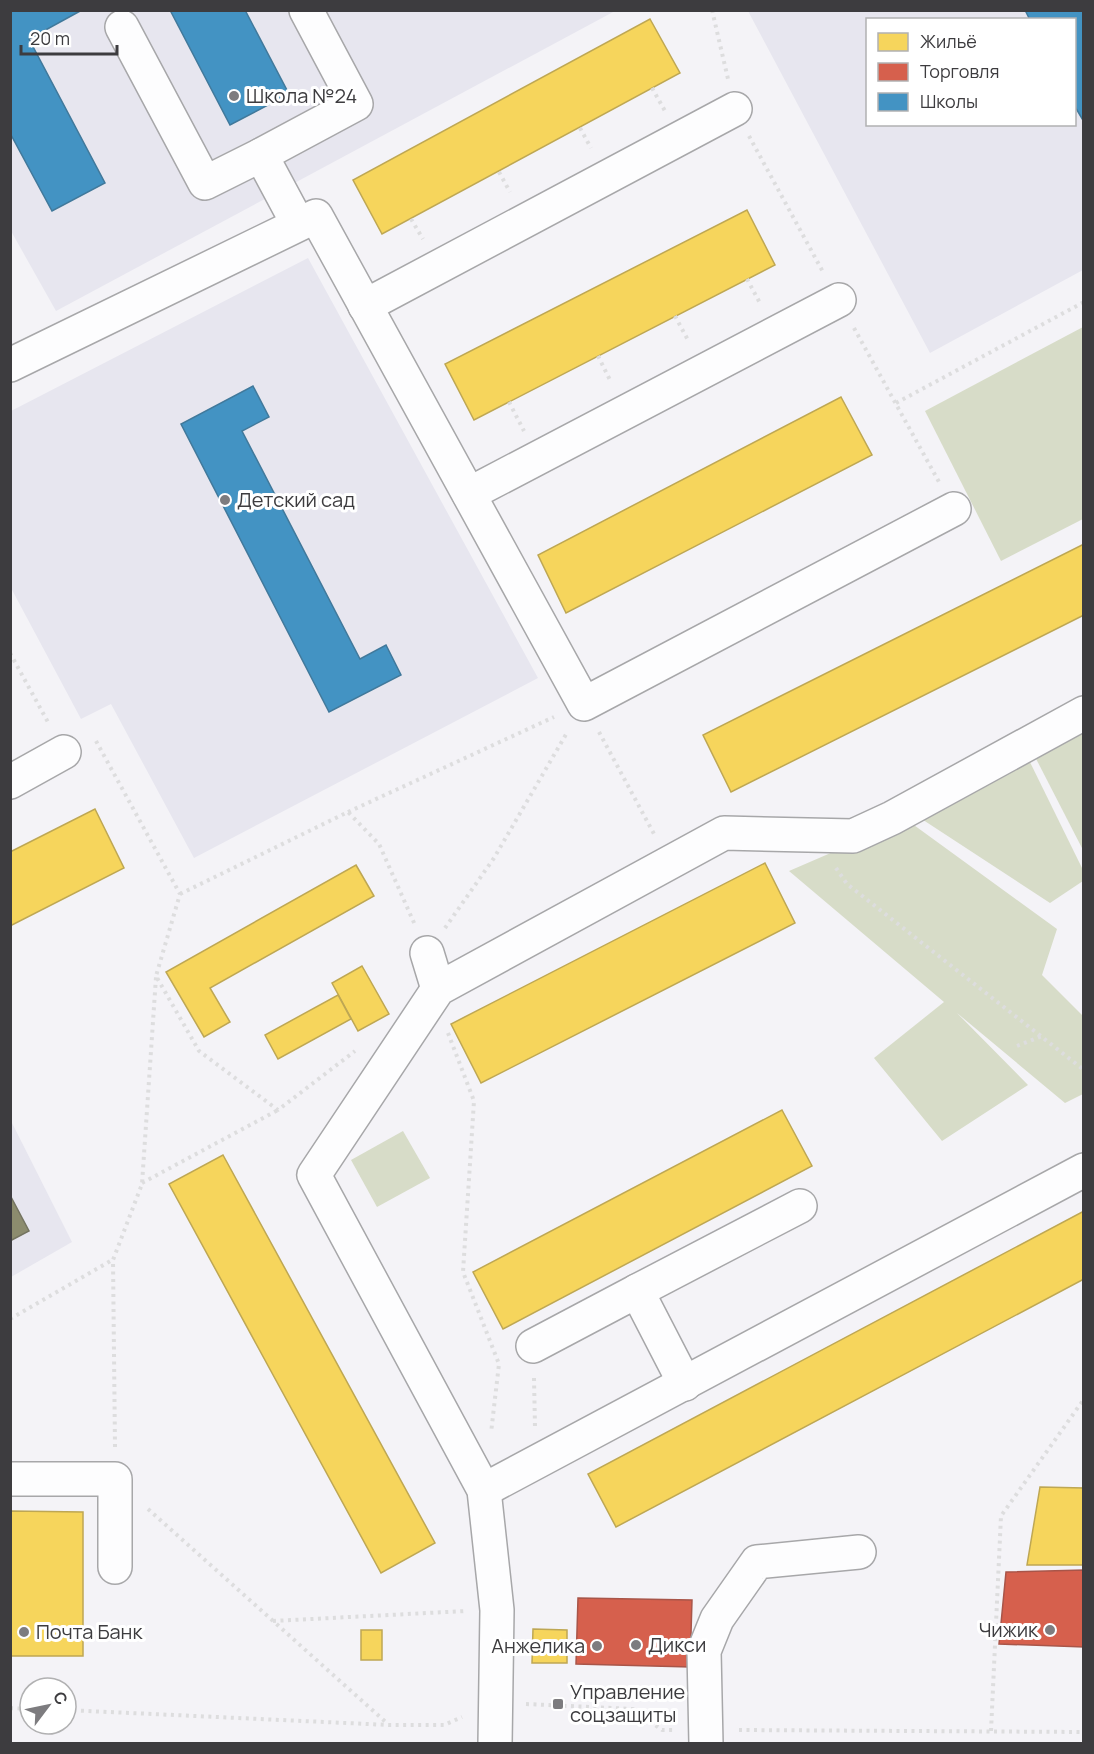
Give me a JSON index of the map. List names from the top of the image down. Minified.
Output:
{"places":{"other":["Школа №24","Детский сад","Чижик","Почта Банк","Дикси","Анжелика"],"transit":["Управление соцзащиты"]},"legend":["Жильё","Торговля","Школы"],"scale_bar":"20 m","north":"top right"}
